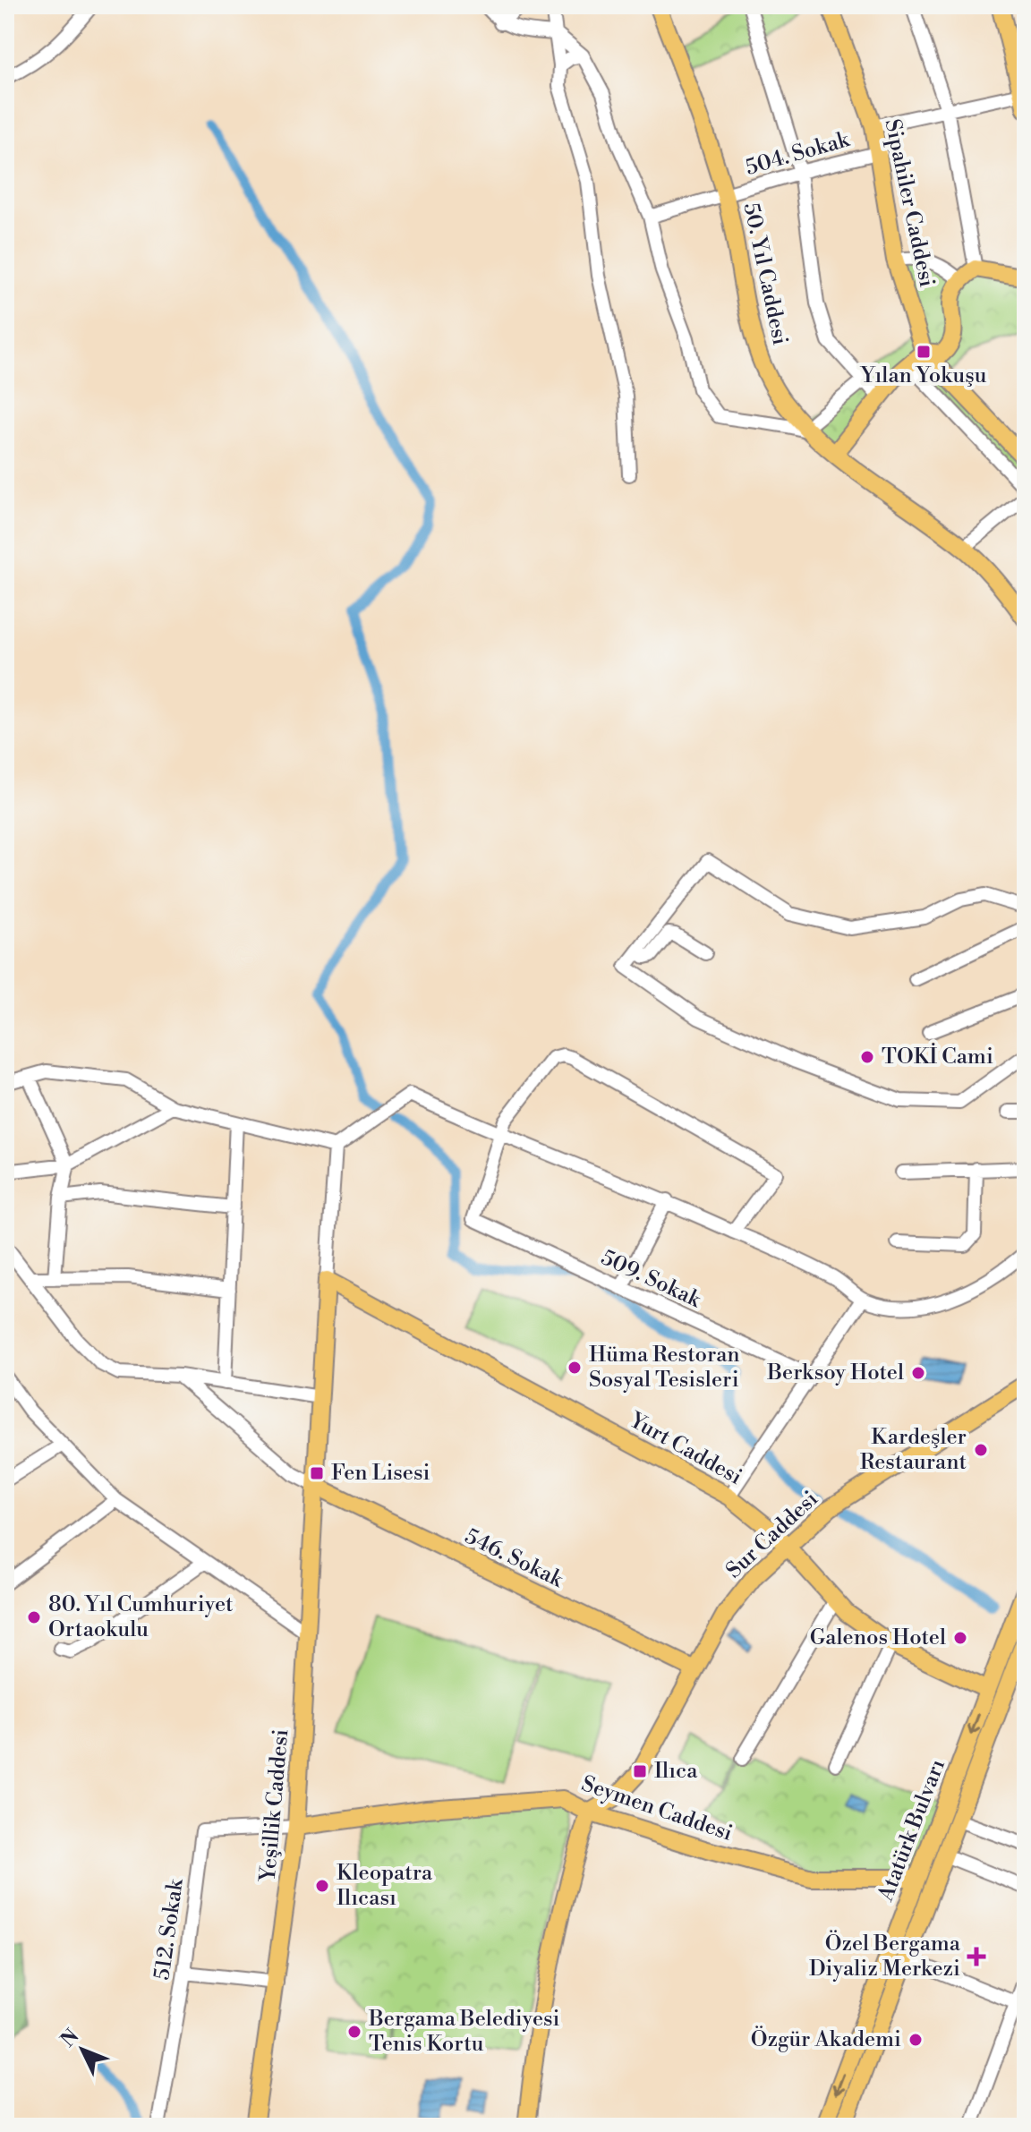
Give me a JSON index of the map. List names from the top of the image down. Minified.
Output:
{"streets":{"main road":["Sipahiler Caddesi","50. Yıl Caddesi","Yurt Caddesi","Sur Caddesi","546. Sokak","Yeşillik Caddesi","Seymen Caddesi","Atatürk Bulvarı"],"street":["504. Sokak","509. Sokak","512. Sokak"]},"crossings":[["504. Sokak","Sipahiler Caddesi"],["504. Sokak","50. Yıl Caddesi"],["Yurt Caddesi","Sur Caddesi"],["Yurt Caddesi","Atatürk Bulvarı"],["Sur Caddesi","546. Sokak"],["Sur Caddesi","Seymen Caddesi"],["546. Sokak","Yeşillik Caddesi"],["Yeşillik Caddesi","Seymen Caddesi"],["Yeşillik Caddesi","512. Sokak"],["Seymen Caddesi","Atatürk Bulvarı"],["Seymen Caddesi","512. Sokak"]],"places":{"transit":["Yılan Yokuşu","Fen Lisesi","Ilıca"],"other":["TOKİ Cami","Hüma Restoran Sosyal Tesisleri","Berksoy Hotel","Kardeşler Restaurant","80. Yıl Cumhuriyet Ortaokulu","Galenos Hotel","Kleopatra Ilıcası","Bergama Belediyesi Tenis Kortu","Özgür Akademi"],"health":["Özel Bergama Diyaliz Merkezi"]},"north":"top left"}
